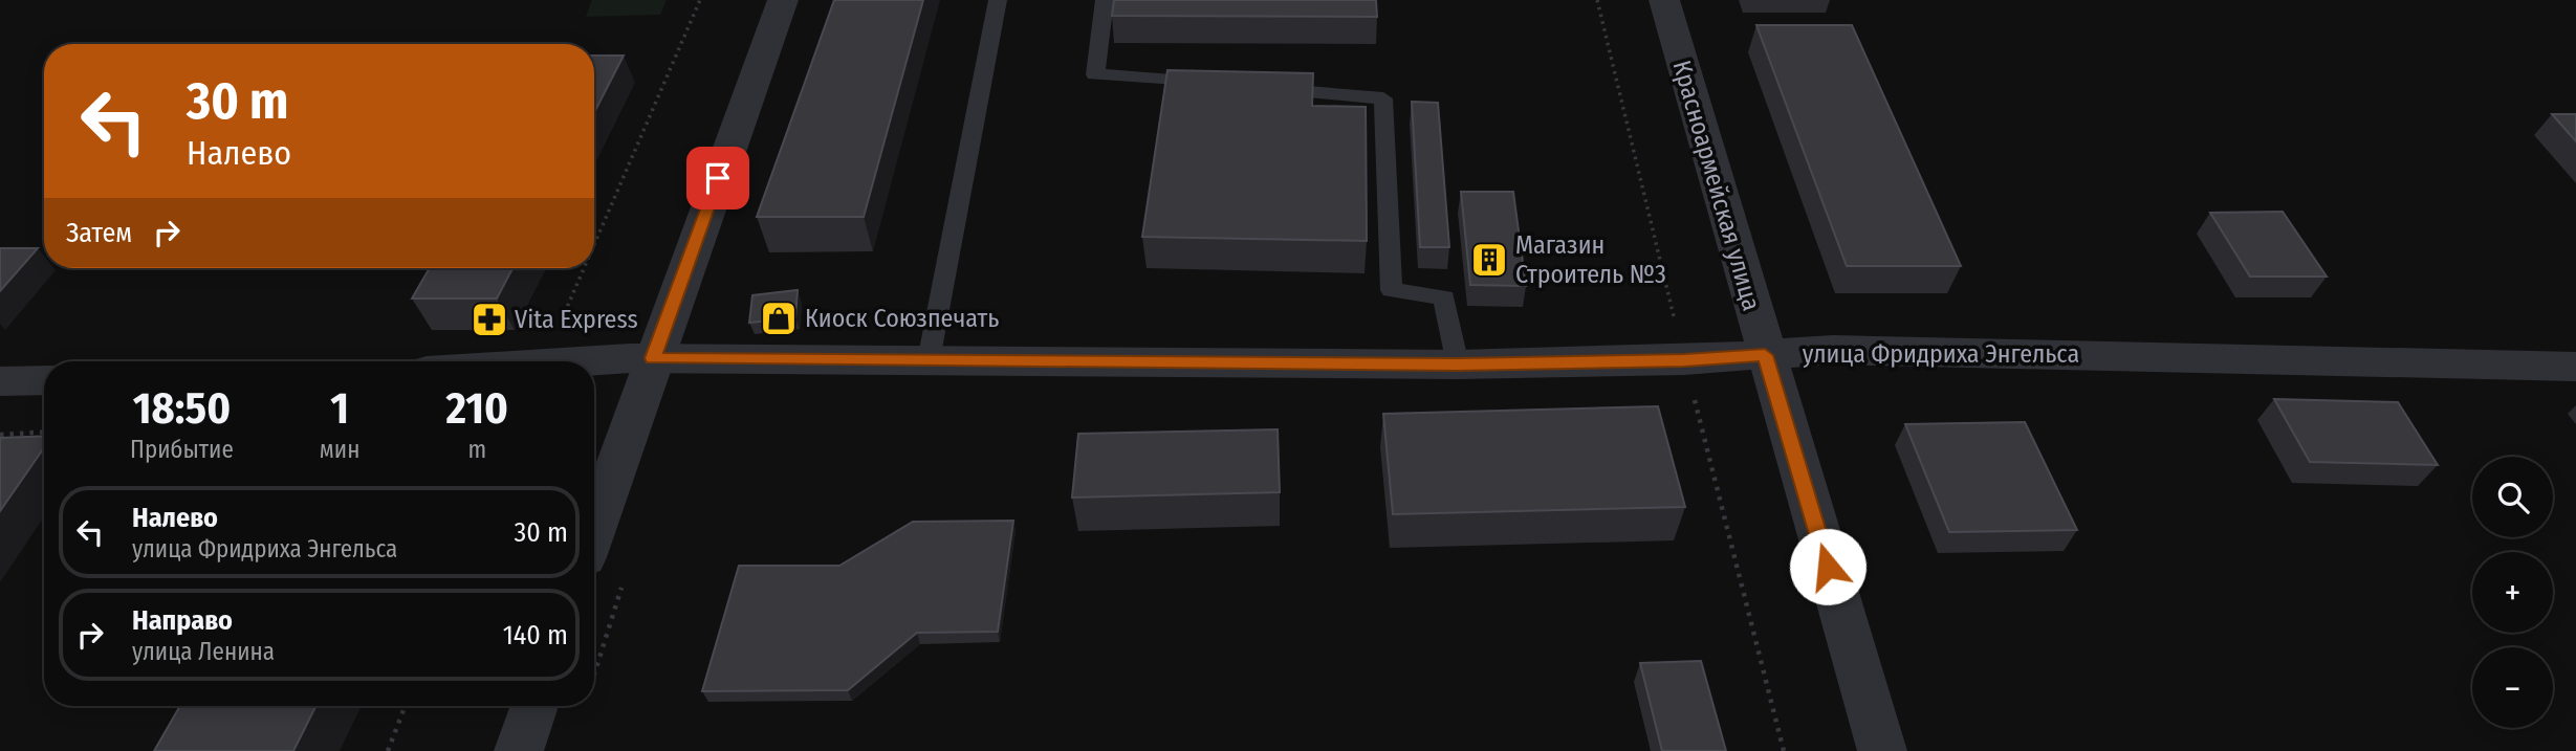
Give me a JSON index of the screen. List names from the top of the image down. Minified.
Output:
{"streets":{"street":["Красноармейская улица","улица Фридриха Энгельса"]},"crossings":[["Красноармейская улица","улица Фридриха Энгельса"]],"places":{"building":["Магазин Строитель №3"],"shop":["Киоск Союзпечать"],"pharmacy":["Vita Express"]},"page":{"turn":["30 m","Налево"],"then":"Затем","eta":["18:50","Прибытие","1","мин","210","m"],"map_buttons":["+","−"],"list":[{"name":"Налево","note":"улица Фридриха Энгельса","value":"30 m"},{"name":"Направо","note":"улица Ленина","value":"140 m"}]}}
